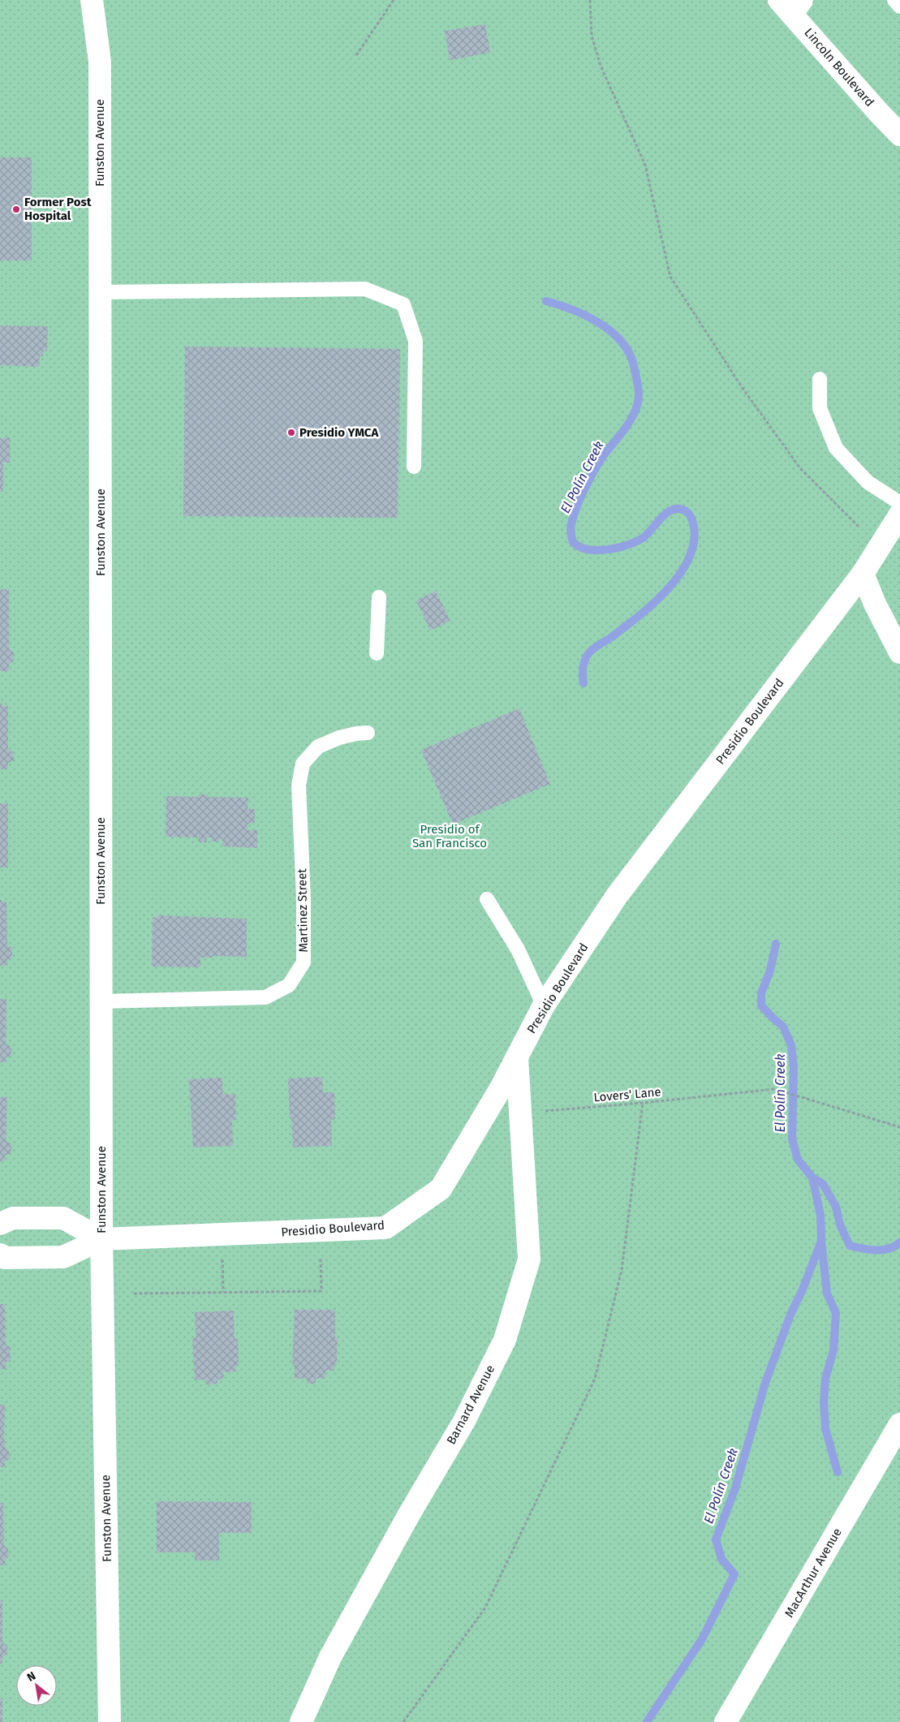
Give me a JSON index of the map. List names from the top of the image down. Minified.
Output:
{"streets":{"street":["Lincoln Boulevard","Funston Avenue","Presidio Boulevard","Barnard Avenue","MacArthur Avenue"],"lane":["Martinez Street"],"path":["Lovers' Lane"]},"crossings":[["Funston Avenue","Presidio Boulevard"],["Funston Avenue","Martinez Street"],["Presidio Boulevard","Barnard Avenue"]],"water":["El Polín Creek"],"parks":["Presidio of San Francisco"],"places":["Former Post Hospital","Presidio YMCA"],"north":"top left"}
